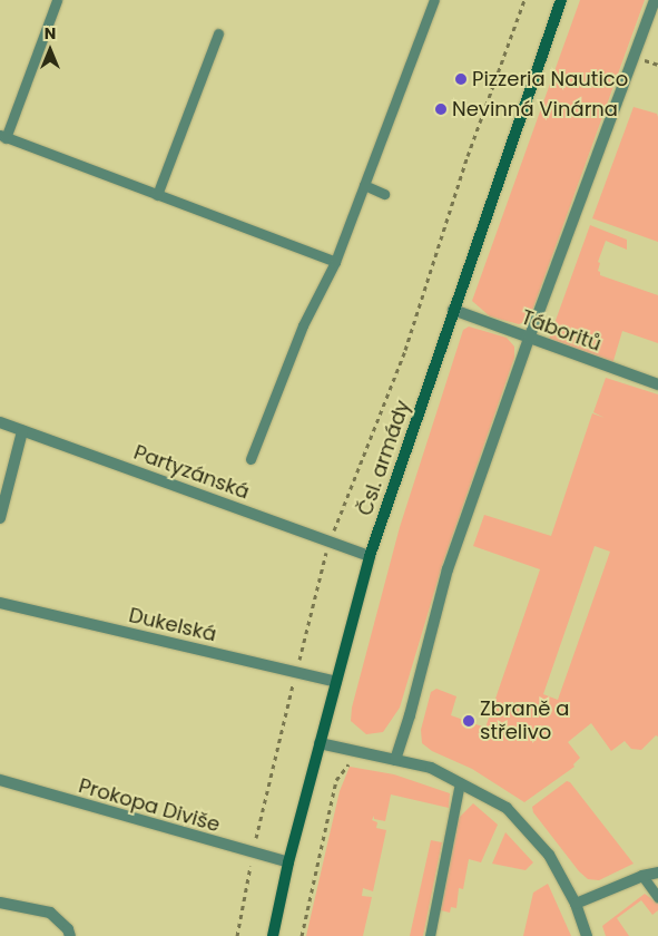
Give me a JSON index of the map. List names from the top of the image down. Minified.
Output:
{"streets":{"street":["Táboritů","Čsl. armády","Partyzánská","Dukelská","Prokopa Diviše"]},"crossings":[["Táboritů","Čsl. armády"],["Čsl. armády","Partyzánská"],["Čsl. armády","Dukelská"],["Čsl. armády","Prokopa Diviše"]],"places":["Pizzeria Nautico","Nevinná Vinárna","Zbraně a střelivo"],"north":"top"}
